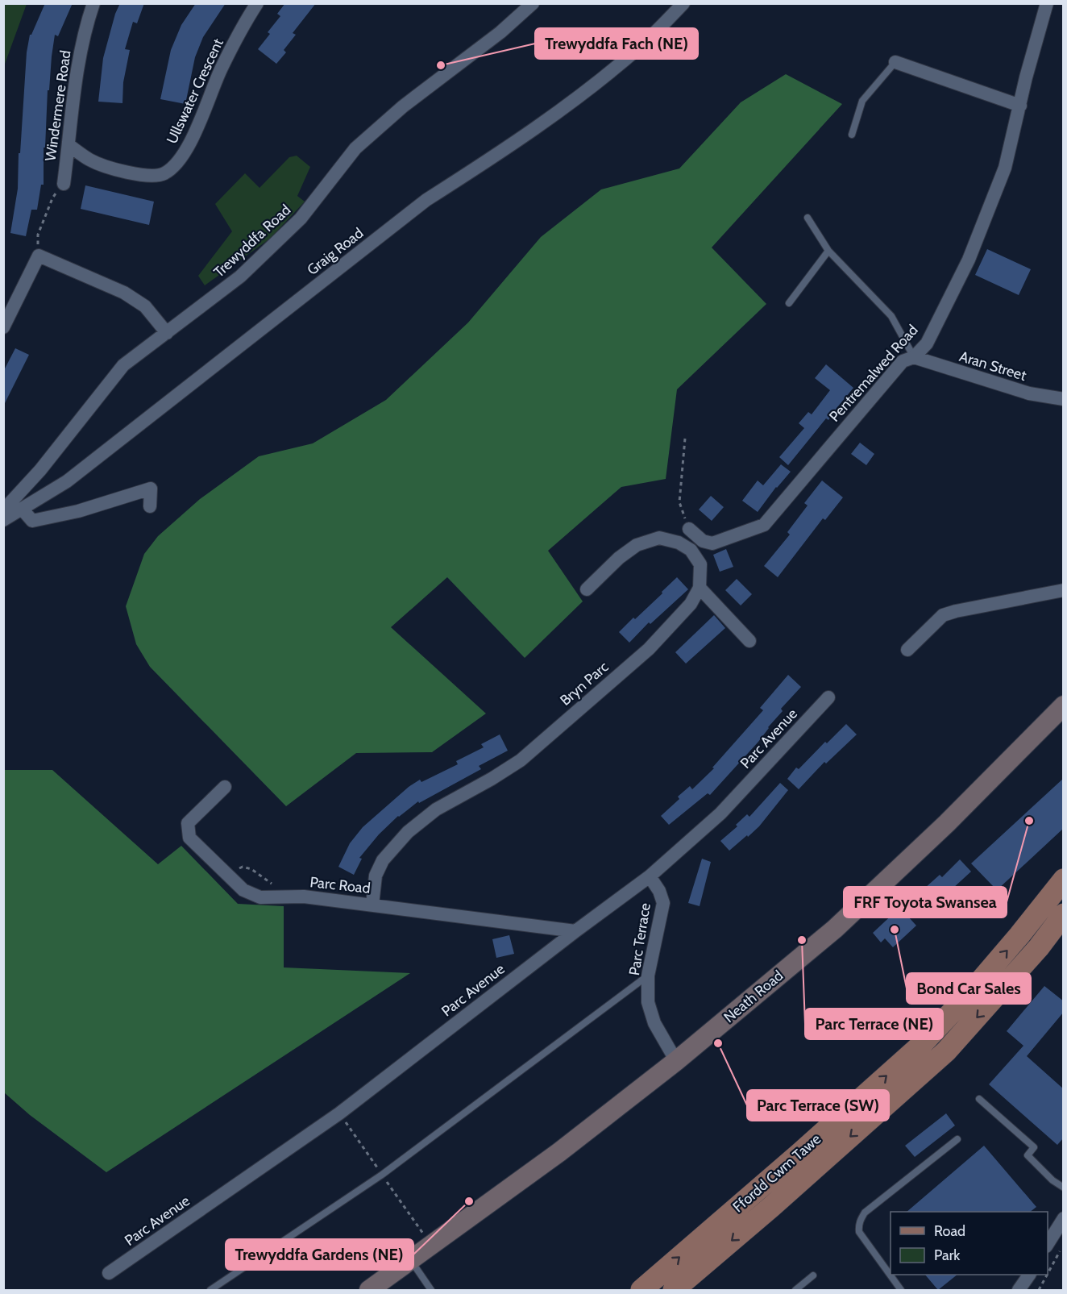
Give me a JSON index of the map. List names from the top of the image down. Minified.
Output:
{"streets":{"main road":["Neath Road","Ffordd Cwm Tawe"],"street":["Ullswater Crescent","Windermere Road","Trewyddfa Road","Graig Road","Aran Street","Pentremalwed Road","Bryn Parc","Parc Avenue","Parc Road","Parc Terrace"]},"crossings":[["Ullswater Crescent","Windermere Road"],["Aran Street","Pentremalwed Road"],["Bryn Parc","Parc Road"],["Parc Avenue","Parc Road"],["Parc Avenue","Parc Terrace"],["Parc Terrace","Neath Road"]],"places":["Trewyddfa Fach (NE)","FRF Toyota Swansea","Bond Car Sales","Parc Terrace (NE)","Parc Terrace (SW)","Trewyddfa Gardens (NE)"],"legend":["Road","Park"]}
